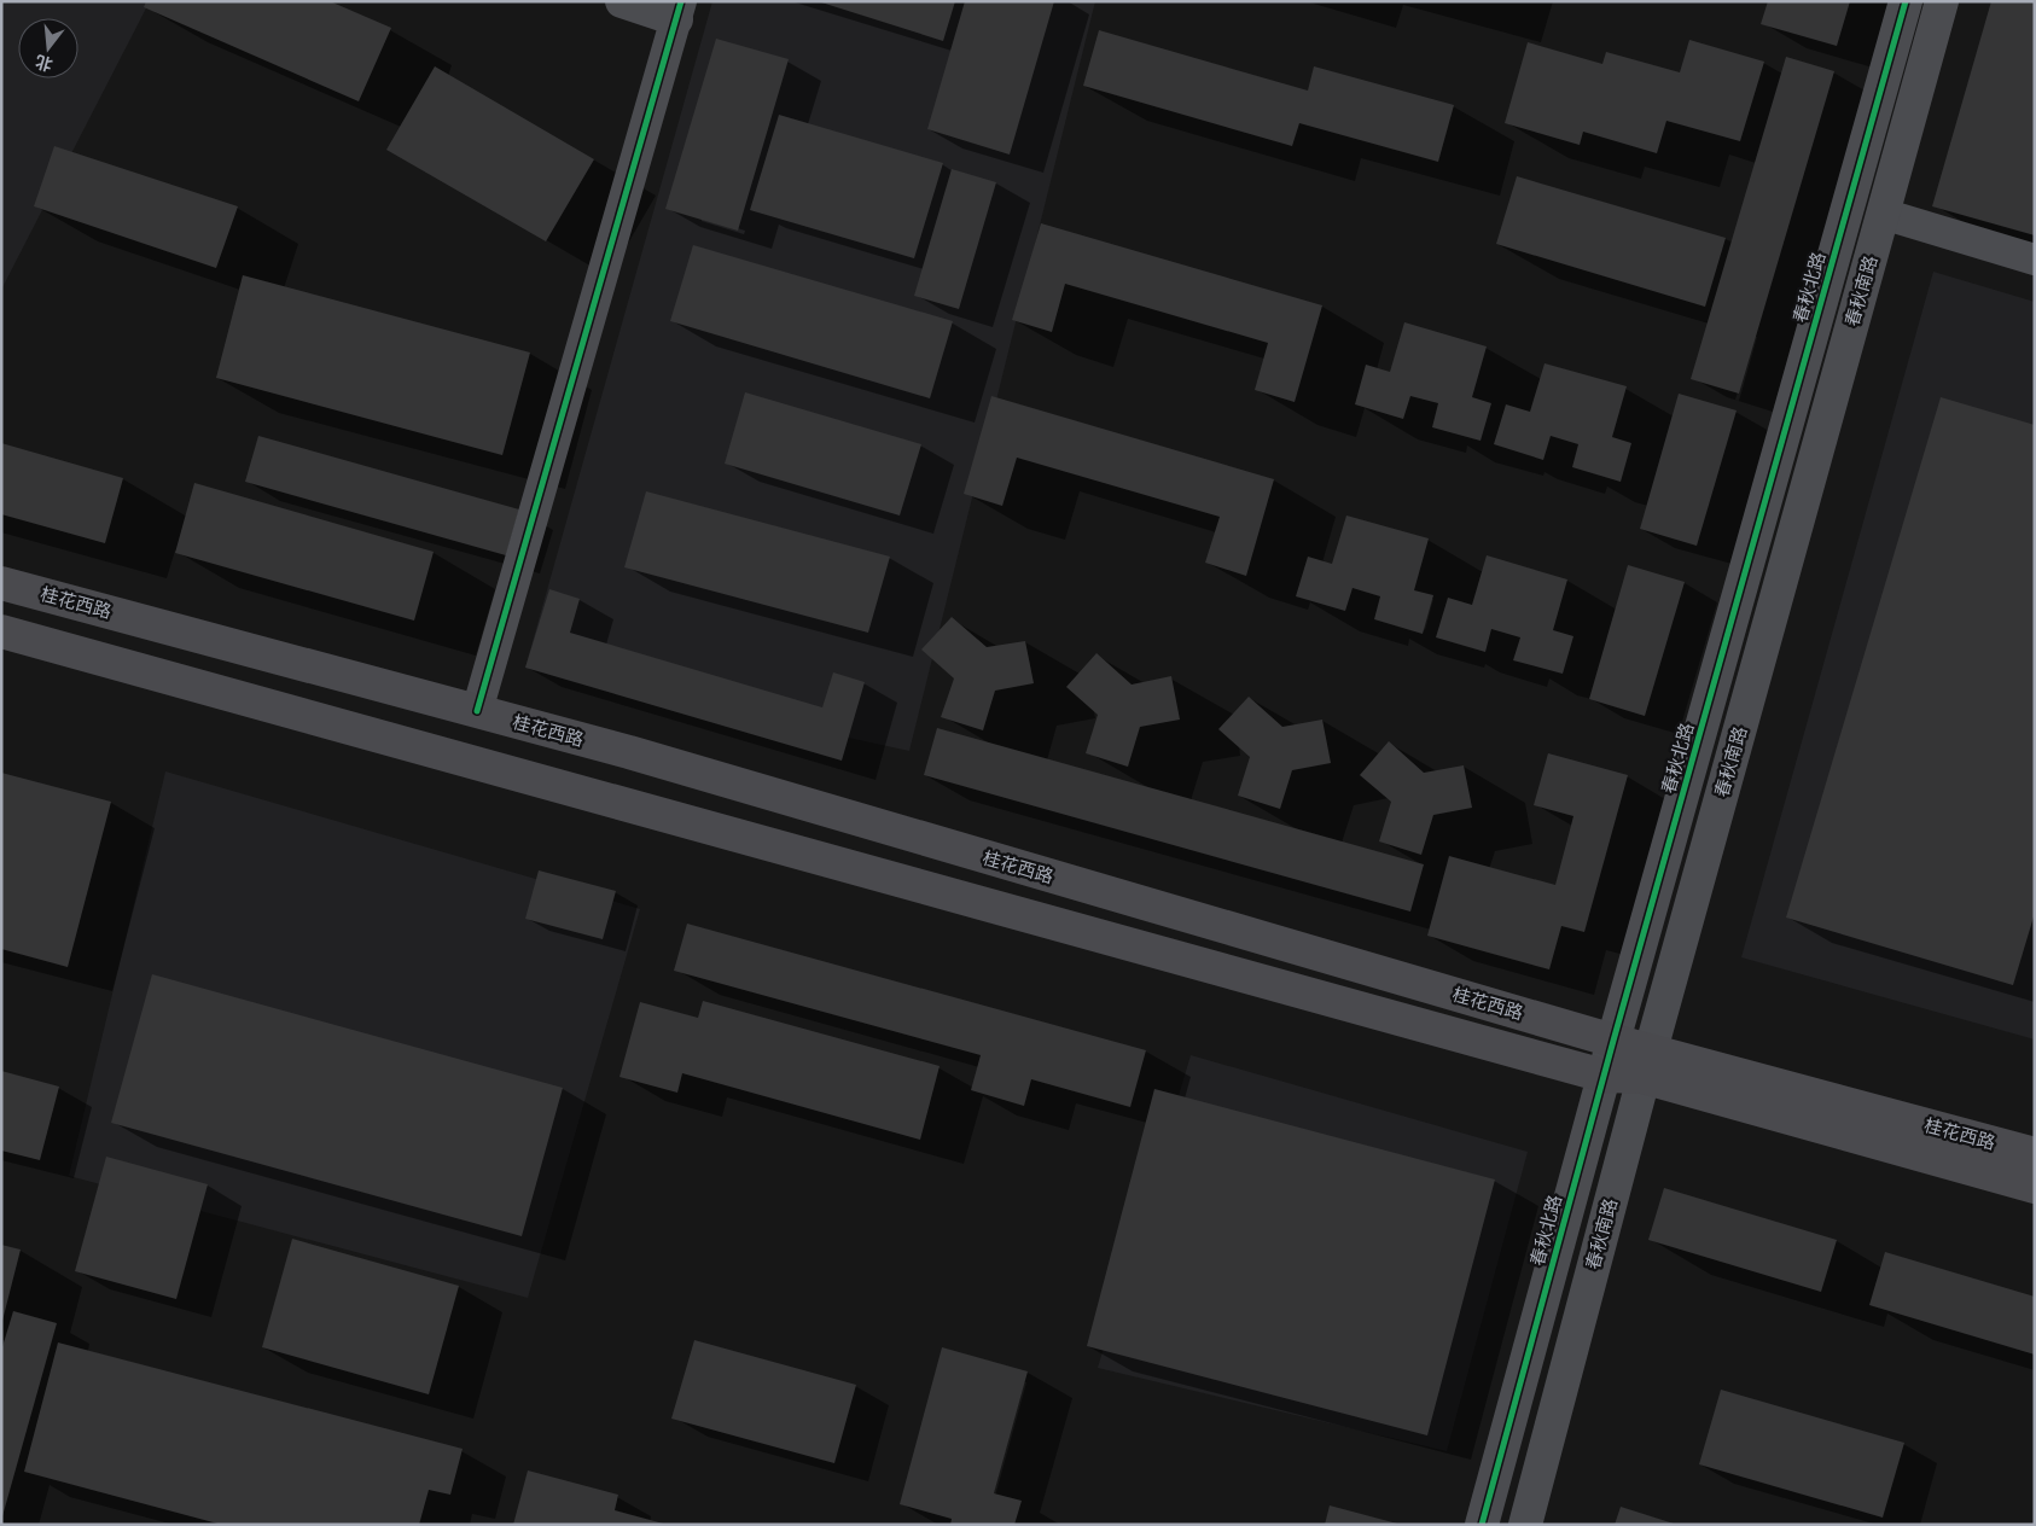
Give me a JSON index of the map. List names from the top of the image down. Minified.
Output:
{"streets":{"main road":["桂花西路"],"street":["春秋北路","春秋南路"]},"crossings":[["春秋北路","桂花西路"],["春秋南路","桂花西路"]],"north":"bottom"}
